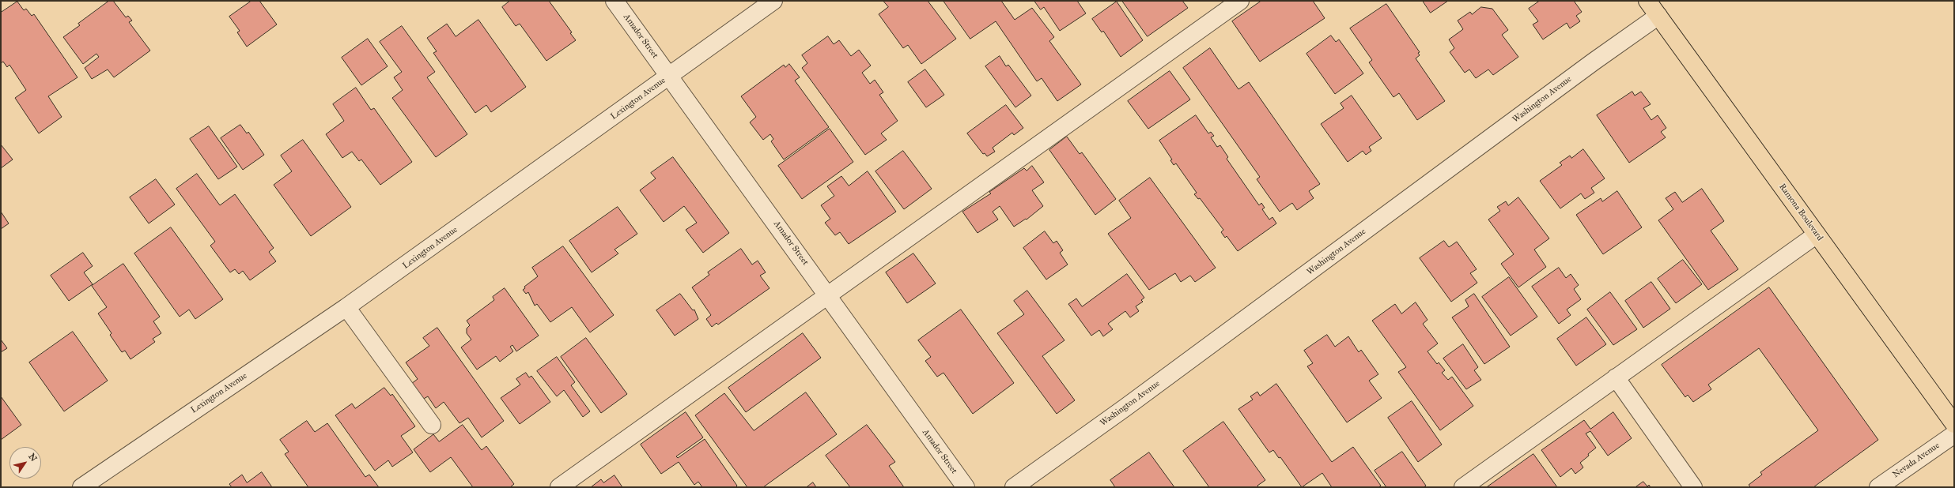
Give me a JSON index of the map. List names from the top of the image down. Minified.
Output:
{"streets":{"main road":["Ramona Boulevard"],"street":["Amador Street","Lexington Avenue","Washington Avenue","Nevada Avenue"]},"crossings":[["Amador Street","Lexington Avenue"],["Washington Avenue","Ramona Boulevard"]],"north":"top right"}
